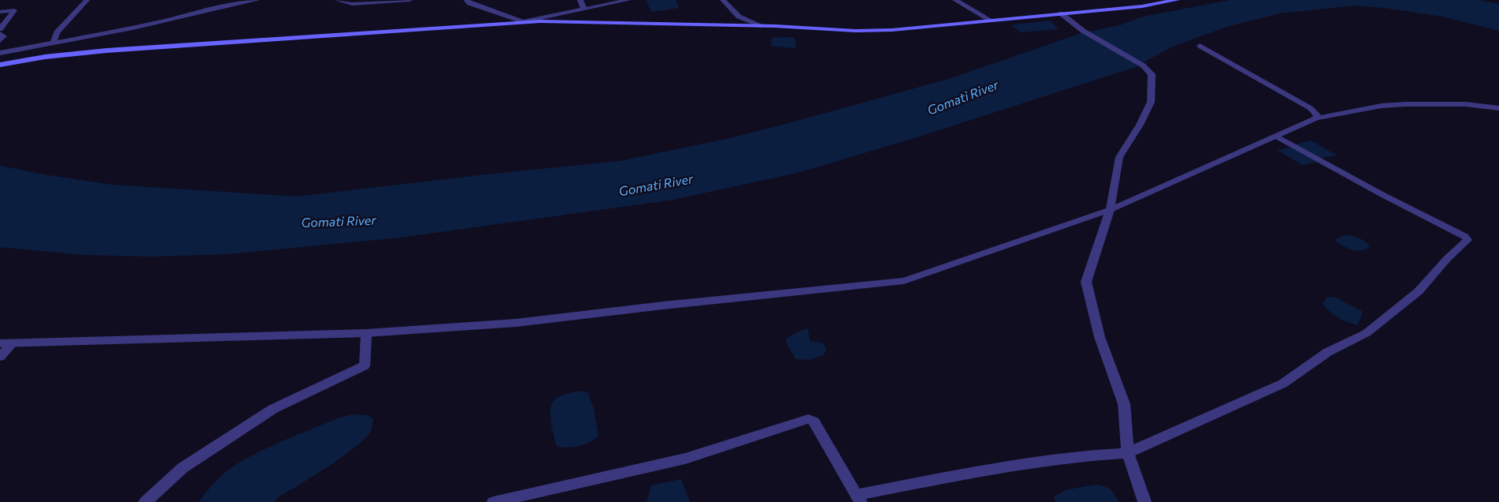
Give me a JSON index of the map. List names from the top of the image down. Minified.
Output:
{"water":["Gomati River"]}
